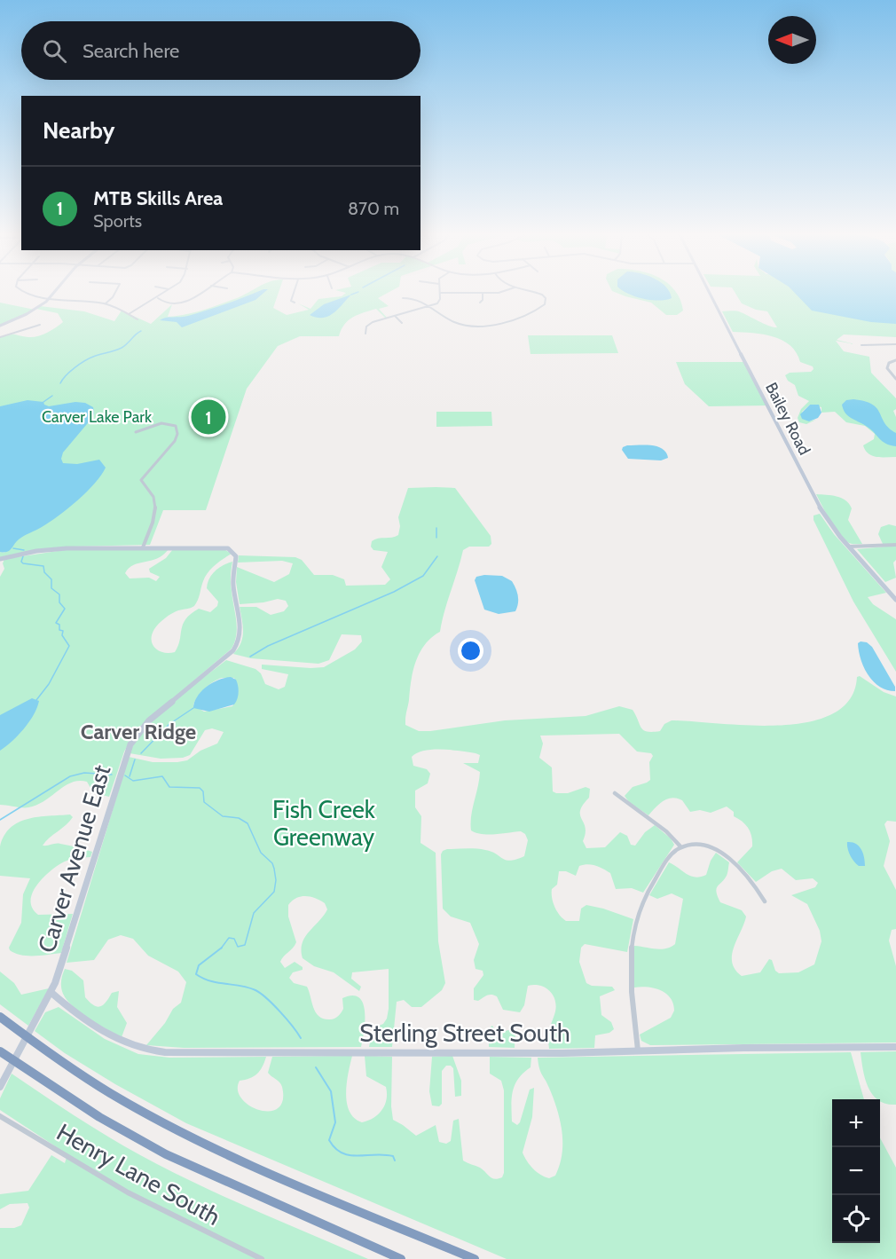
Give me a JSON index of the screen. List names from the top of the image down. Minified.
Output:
{"streets":{"street":["Bailey Road","Carver Avenue East","Sterling Street South","Henry Lane South"]},"crossings":[["Carver Avenue East","Sterling Street South"]],"districts":["Carver Ridge"],"parks":["Carver Lake Park","Fish Creek Greenway"],"north":"left","page":{"search":"Search here","heading":"Nearby","list":[{"mark":"1","name":"MTB Skills Area","note":"Sports","value":"870 m"}],"pins":"1","map_buttons":["+","−"]}}
